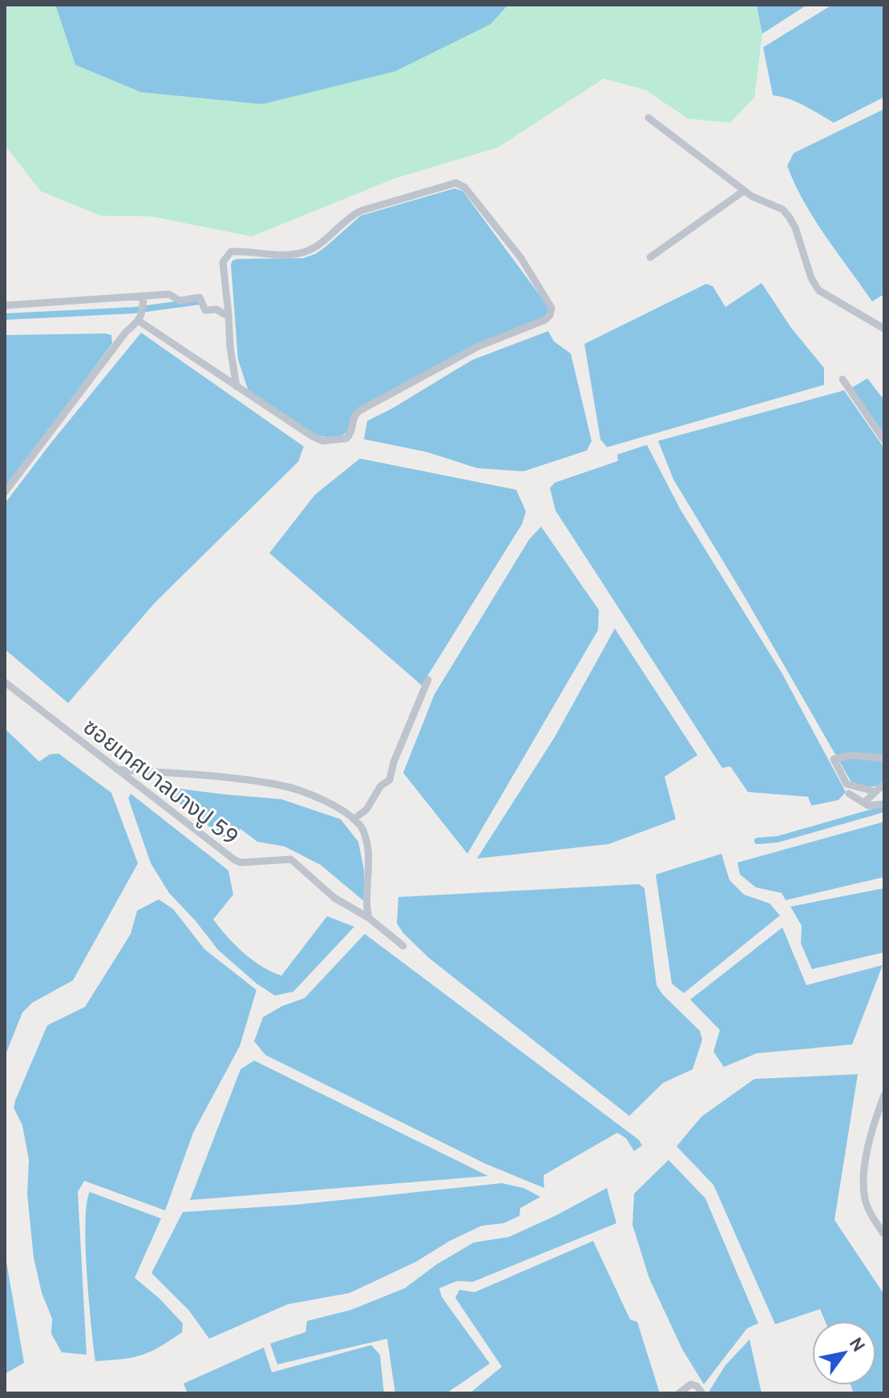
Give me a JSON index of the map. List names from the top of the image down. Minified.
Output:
{"streets":{"street":["ซอยเทศบาลบางปู 59"]},"north":"top right"}
